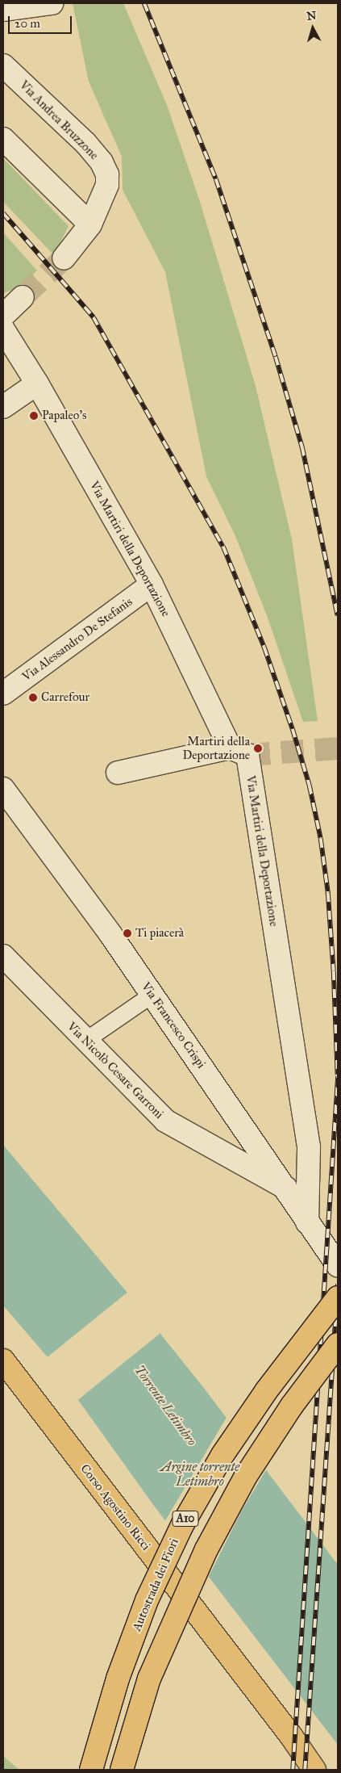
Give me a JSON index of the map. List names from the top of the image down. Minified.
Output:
{"streets":{"main road":["Corso Agostino Ricci","A10","Autostrada dei Fiori"],"street":["Via Andrea Bruzzone","Via Martiri della Deportazione","Via Alessandro De Stefanis","Via Francesco Crispi","Via Nicolò Cesare Garroni"]},"crossings":[["Via Martiri della Deportazione","Via Alessandro De Stefanis"],["Via Martiri della Deportazione","Via Francesco Crispi"],["Via Francesco Crispi","Via Nicolò Cesare Garroni"]],"water":["Torrente Letimbro","Argine torrente Letimbro"],"places":["Papaleo's","Carrefour","Martiri della Deportazione","Ti piacerà"],"scale_bar":"20 m","north":"top"}
